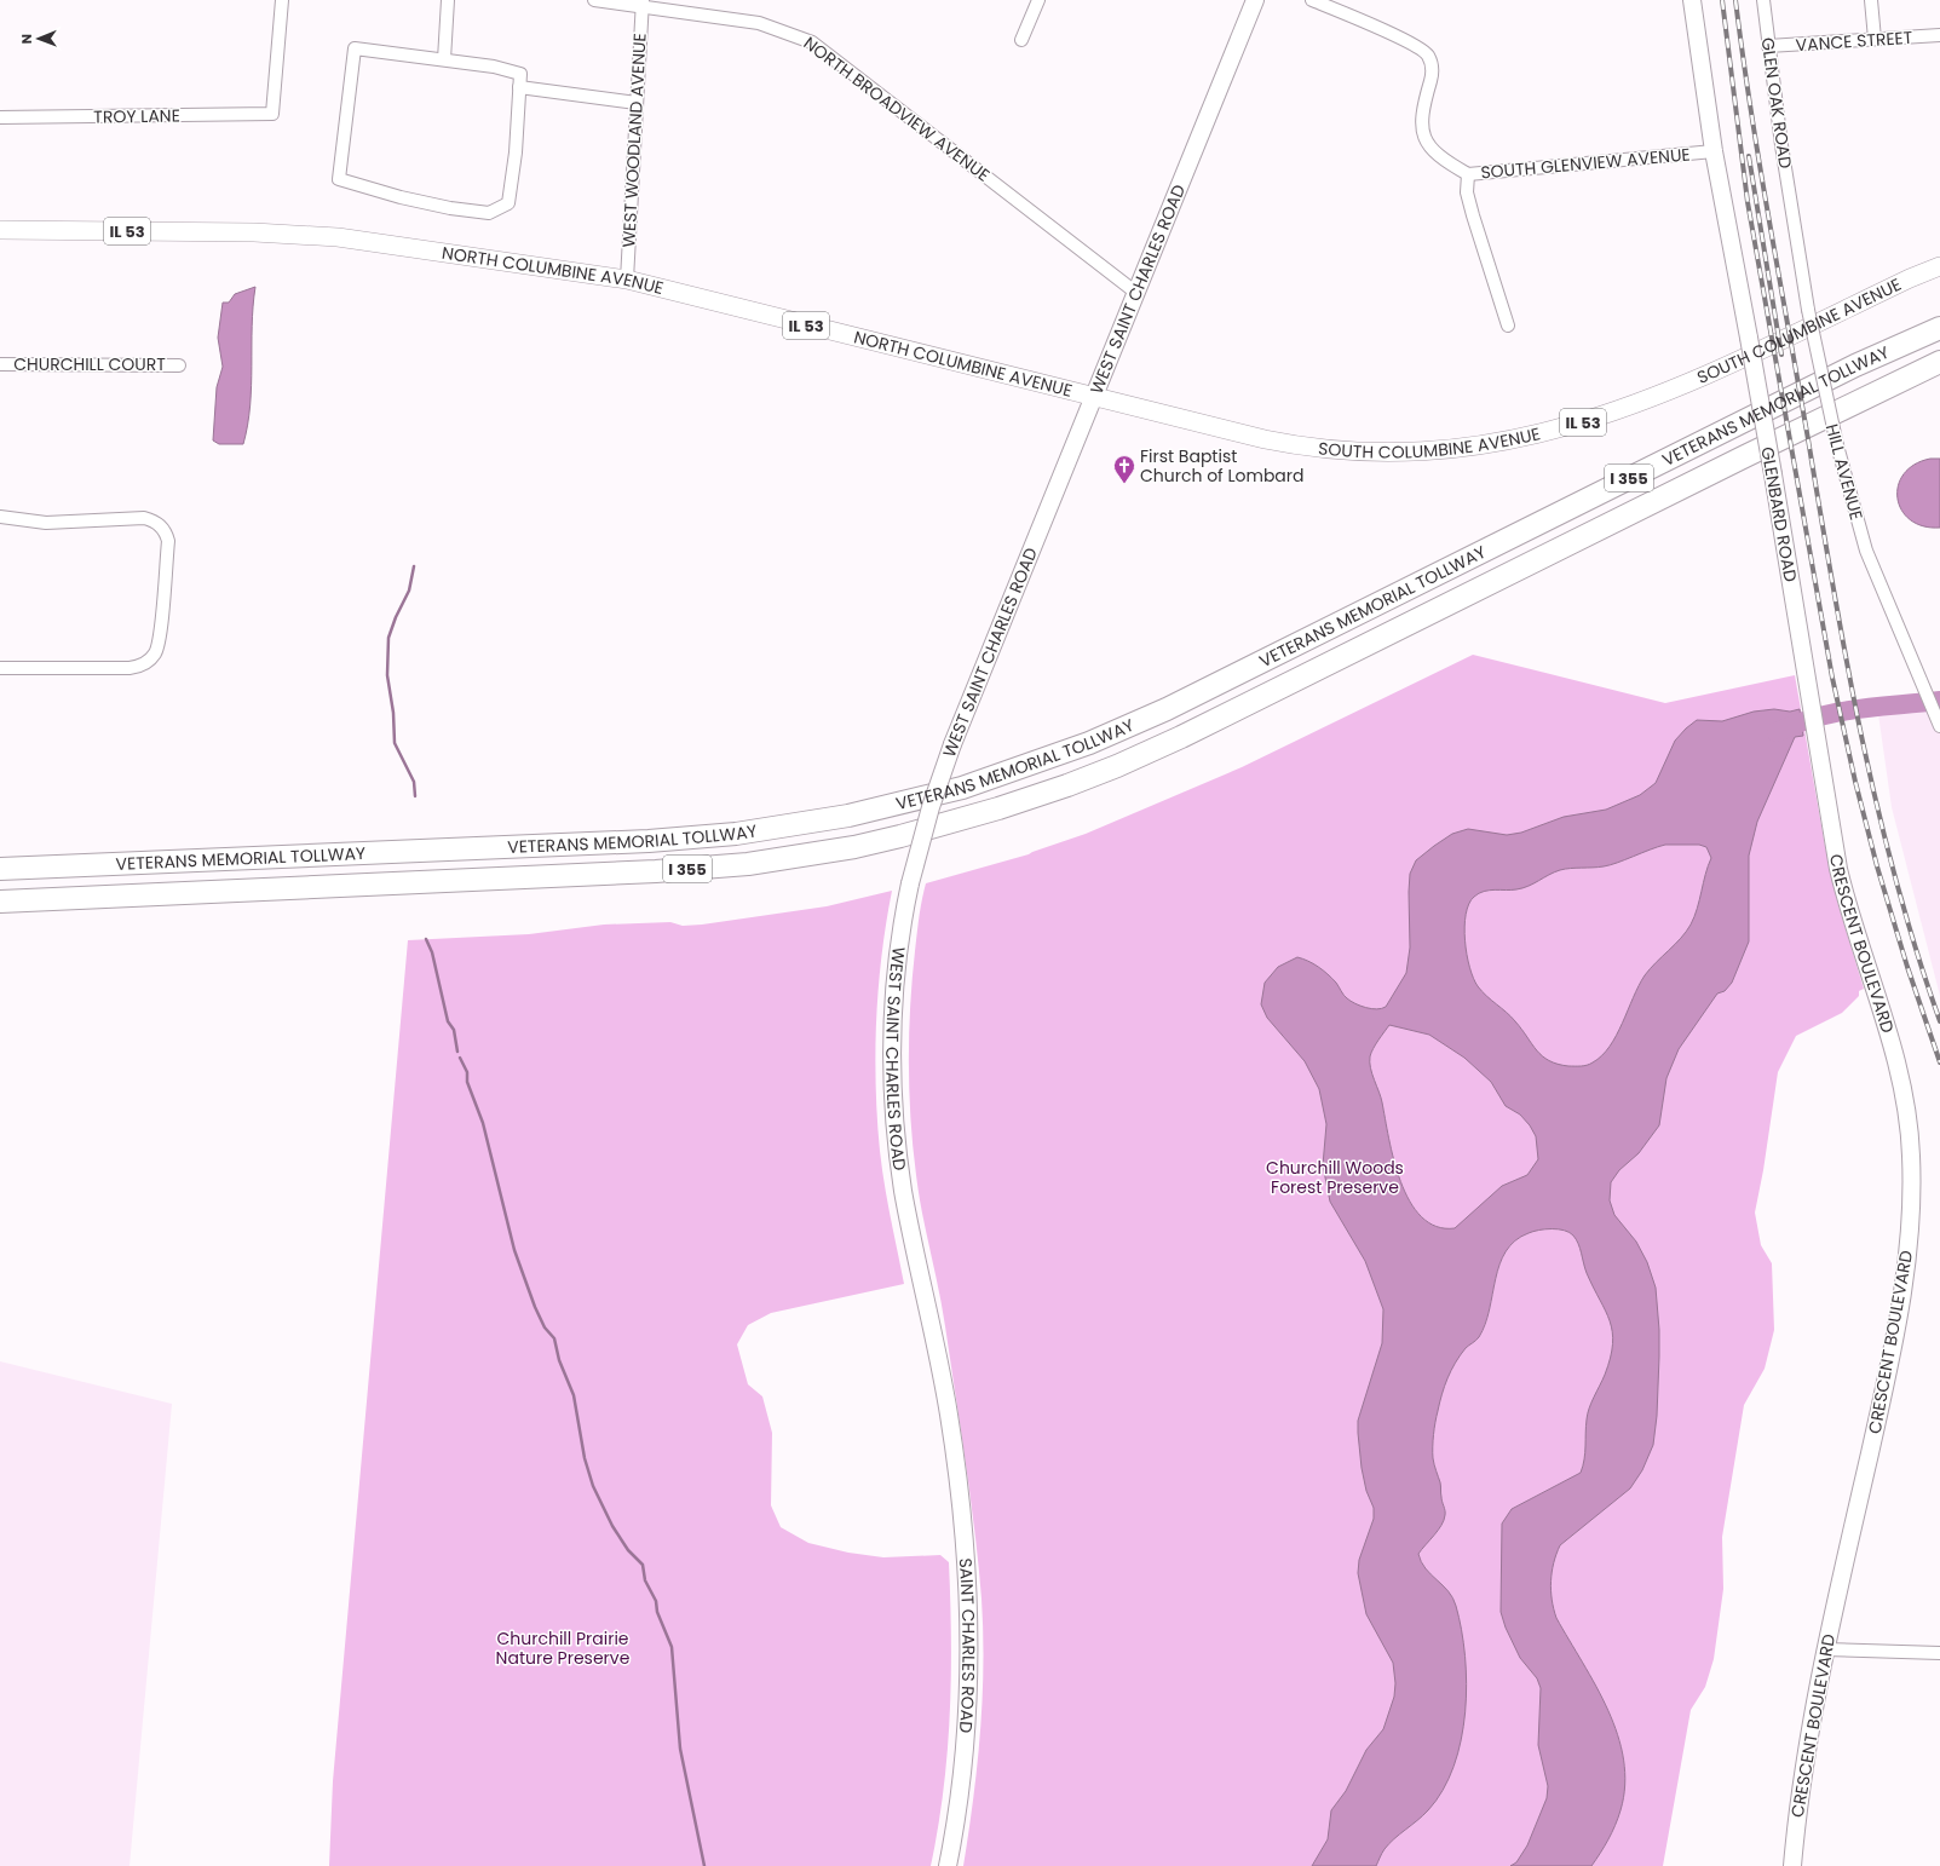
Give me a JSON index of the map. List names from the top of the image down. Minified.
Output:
{"streets":{"highway":["VETERANS MEMORIAL TOLLWAY","I 355"],"main road":["IL 53","NORTH COLUMBINE AVENUE","WEST SAINT CHARLES ROAD","SOUTH COLUMBINE AVENUE","GLENBARD ROAD","CRESCENT BOULEVARD","SAINT CHARLES ROAD"],"street":["VANCE STREET","GLEN OAK ROAD","NORTH BROADVIEW AVENUE","TROY LANE","WEST WOODLAND AVENUE","SOUTH GLENVIEW AVENUE","CHURCHILL COURT","HILL AVENUE"]},"crossings":[["VANCE STREET","GLEN OAK ROAD"],["GLEN OAK ROAD","HILL AVENUE"],["NORTH BROADVIEW AVENUE","WEST WOODLAND AVENUE"],["NORTH BROADVIEW AVENUE","WEST SAINT CHARLES ROAD"],["WEST WOODLAND AVENUE","NORTH COLUMBINE AVENUE"],["SOUTH GLENVIEW AVENUE","GLENBARD ROAD"],["NORTH COLUMBINE AVENUE","WEST SAINT CHARLES ROAD"],["NORTH COLUMBINE AVENUE","SOUTH COLUMBINE AVENUE"],["WEST SAINT CHARLES ROAD","SOUTH COLUMBINE AVENUE"],["WEST SAINT CHARLES ROAD","SAINT CHARLES ROAD"],["GLENBARD ROAD","CRESCENT BOULEVARD"]],"parks":["Churchill Woods Forest Preserve","Churchill Prairie Nature Preserve"],"places":{"church":["First Baptist Church of Lombard"]},"north":"left"}
